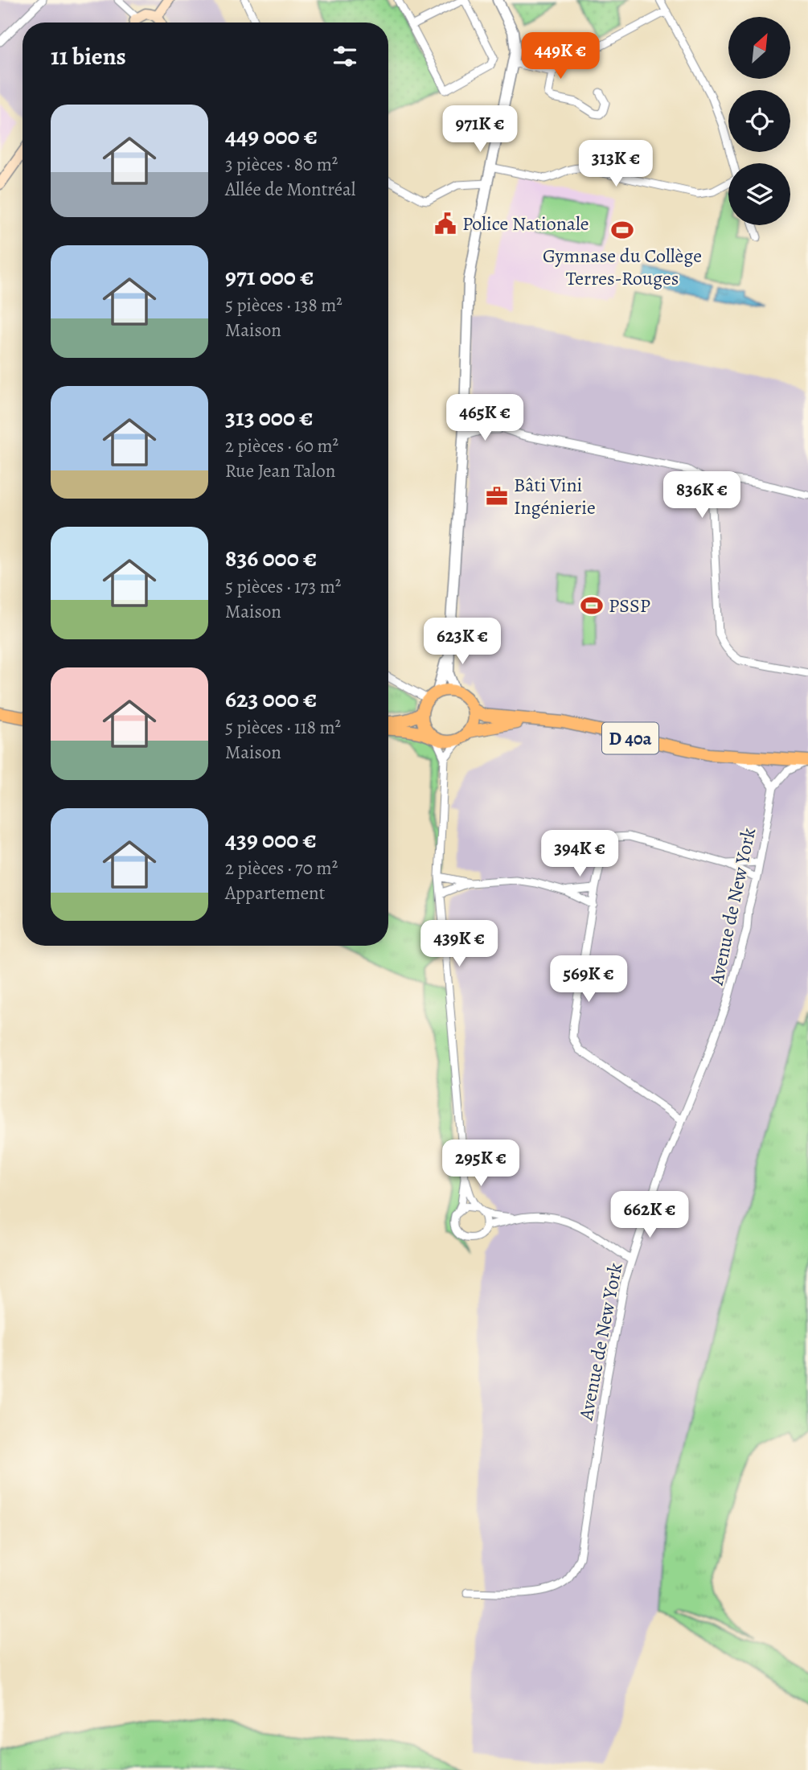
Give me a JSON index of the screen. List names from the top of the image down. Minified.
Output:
{"streets":{"main road":["D 40a"],"street":["Avenue de New York"]},"places":{"public building":["Police Nationale"],"sports":["Gymnase du Collège Terres-Rouges","PSSP"],"office":["Bâti Vini Ingénierie"]},"north":"top right","page":{"heading":"11 biens","price":["449K €","971K €","313K €","465K €","836K €","623K €","394K €","439K €","569K €","295K €","662K €"],"list":[{"name":"449 000 €","note":"3 pièces · 80 m² · Allée de Montréal"},{"name":"971 000 €","note":"5 pièces · 138 m² · Maison"},{"name":"313 000 €","note":"2 pièces · 60 m² · Rue Jean Talon"},{"name":"836 000 €","note":"5 pièces · 173 m² · Maison"},{"name":"623 000 €","note":"5 pièces · 118 m² · Maison"},{"name":"439 000 €","note":"2 pièces · 70 m² · Appartement"}]}}
